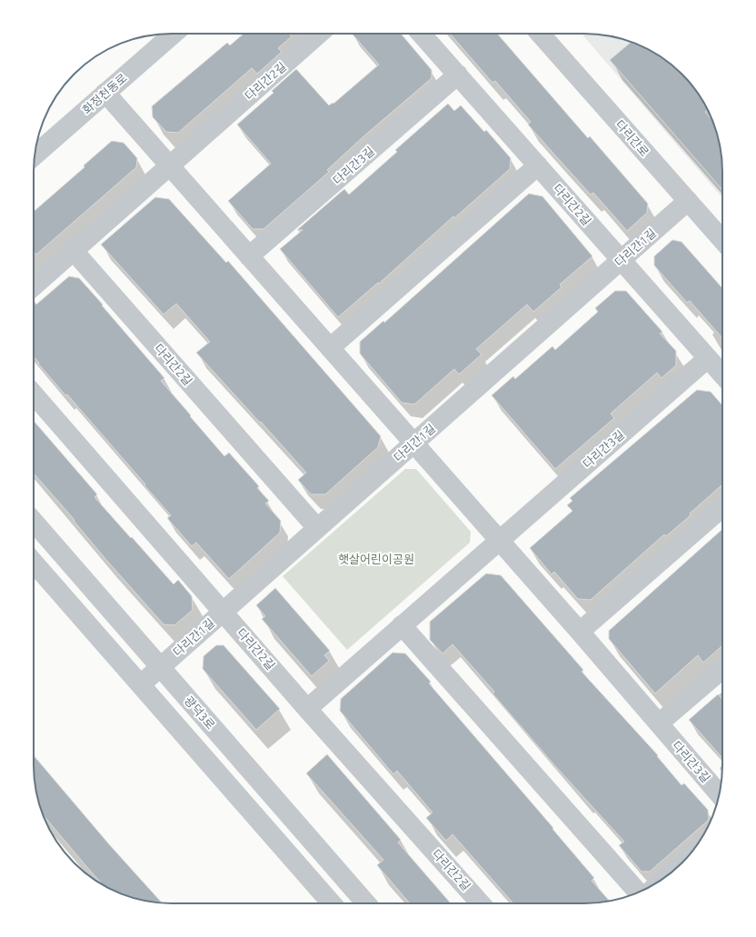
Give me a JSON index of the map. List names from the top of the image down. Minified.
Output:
{"streets":{"street":["다리간2길","화정천동로","다리간로","다리간3길","다리간1길","광덕3로"]},"crossings":[["다리간2길","다리간3길"],["다리간2길","다리간1길"],["화정천동로","다리간3길"],["다리간로","다리간1길"],["다리간3길","다리간1길"],["다리간1길","광덕3로"]],"parks":["햇살어린이공원"]}
